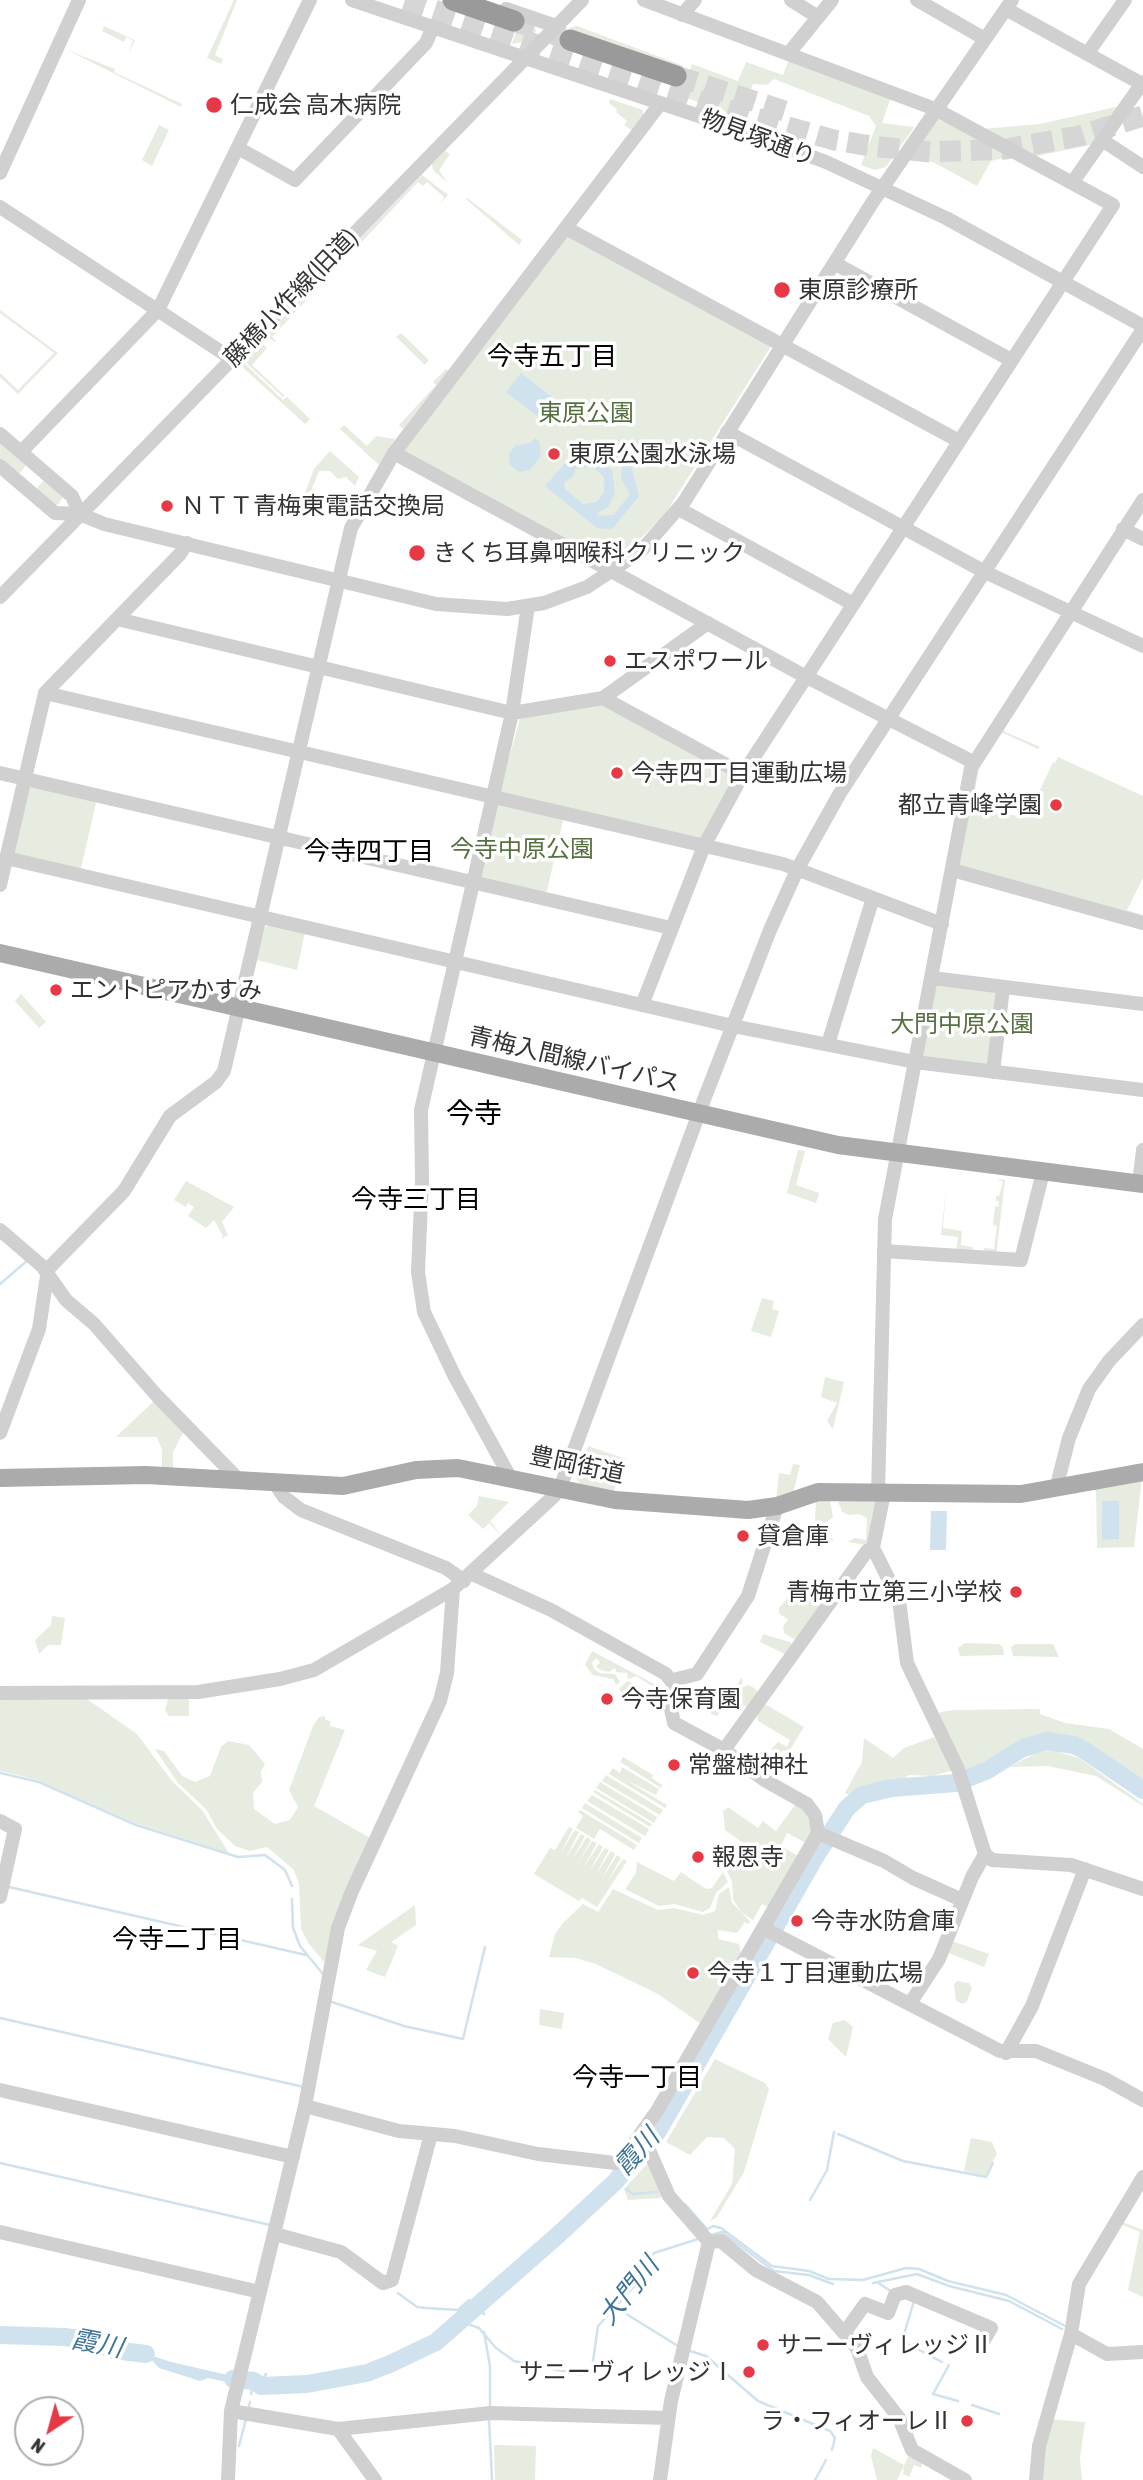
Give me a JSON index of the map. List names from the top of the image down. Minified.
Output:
{"streets":{"main road":["青梅入間線バイパス","豊岡街道"],"street":["物見塚通り","藤橋小作線(旧道)"]},"crossings":[["物見塚通り","藤橋小作線(旧道)"]],"districts":["今寺五丁目","今寺四丁目","今寺","今寺三丁目","今寺二丁目","今寺一丁目"],"water":["霞川","大門川"],"parks":["東原公園","今寺中原公園","大門中原公園"],"places":["仁成会 高木病院","東原診療所","東原公園水泳場","ＮＴＴ青梅東電話交換局","きくち耳鼻咽喉科クリニック","エスポワール","今寺四丁目運動広場","都立青峰学園","エントピアかすみ","貸倉庫","青梅市立第三小学校","今寺保育園","常盤樹神社","報恩寺","今寺水防倉庫","今寺１丁目運動広場","サニーヴィレッジⅡ","サニーヴィレッジⅠ","ラ・フィオーレⅡ"],"north":"bottom left"}
